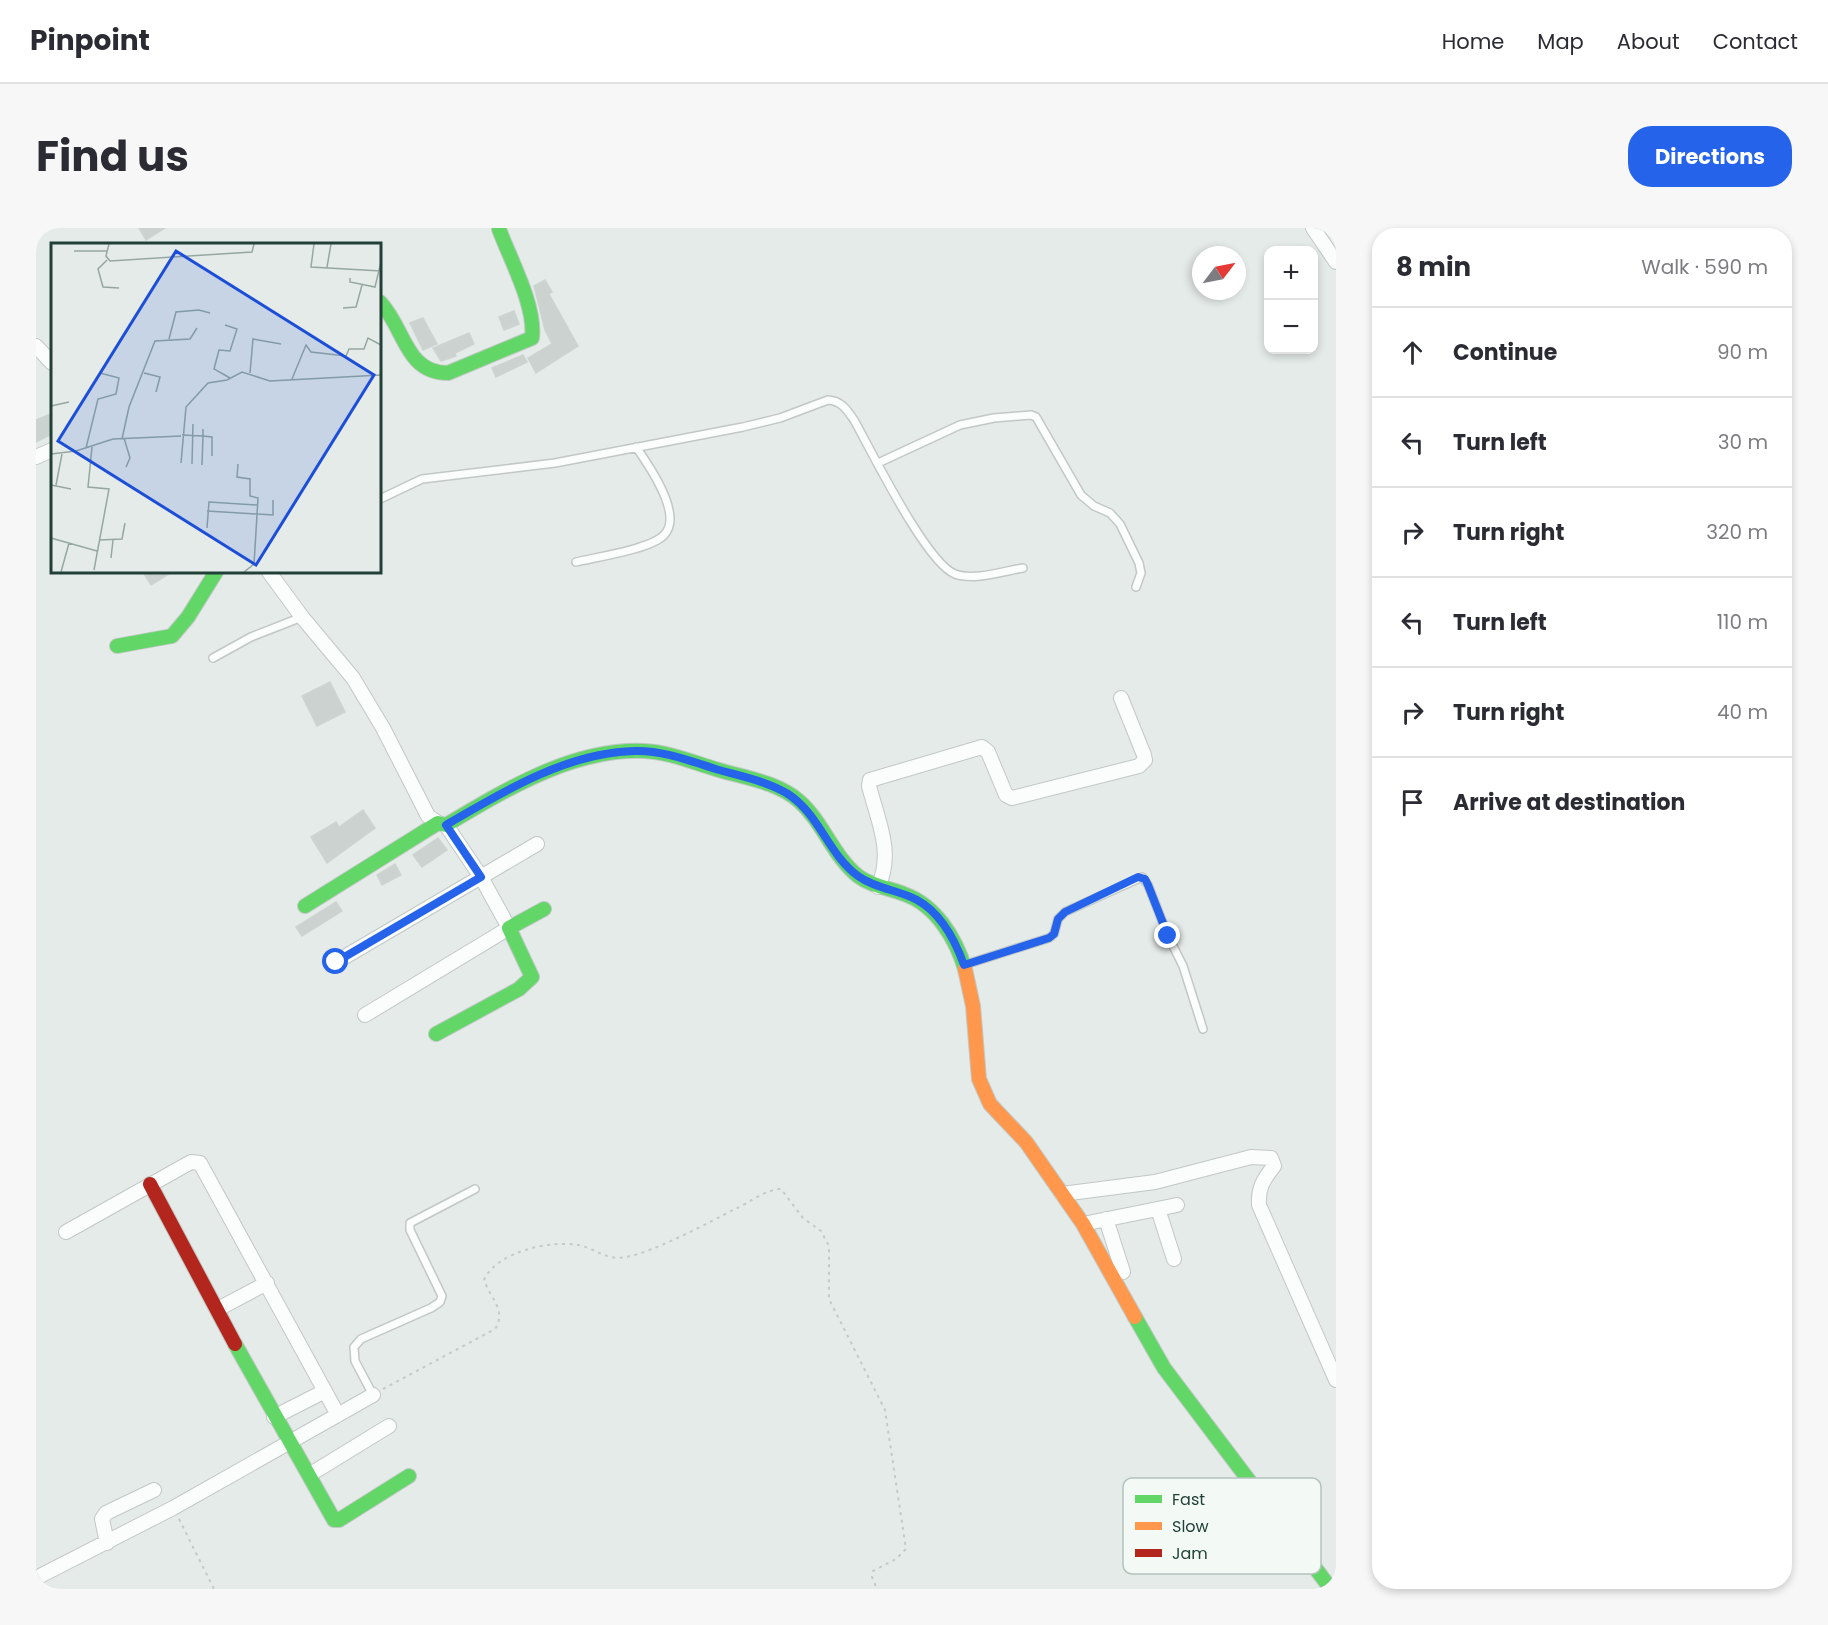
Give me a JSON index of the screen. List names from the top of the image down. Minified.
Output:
{"legend":["Fast","Slow","Jam"],"north":"top right","page":{"header":"Pinpoint","nav":["Home","Map","About","Contact"],"title":"Find us","buttons":"Directions","heading":["8 min","Walk · 590 m"],"map_buttons":["+","−"],"list":[["Continue","90 m"],["Turn left","30 m"],["Turn right","320 m"],["Turn left","110 m"],["Turn right","40 m"],"Arrive at destination"]}}
